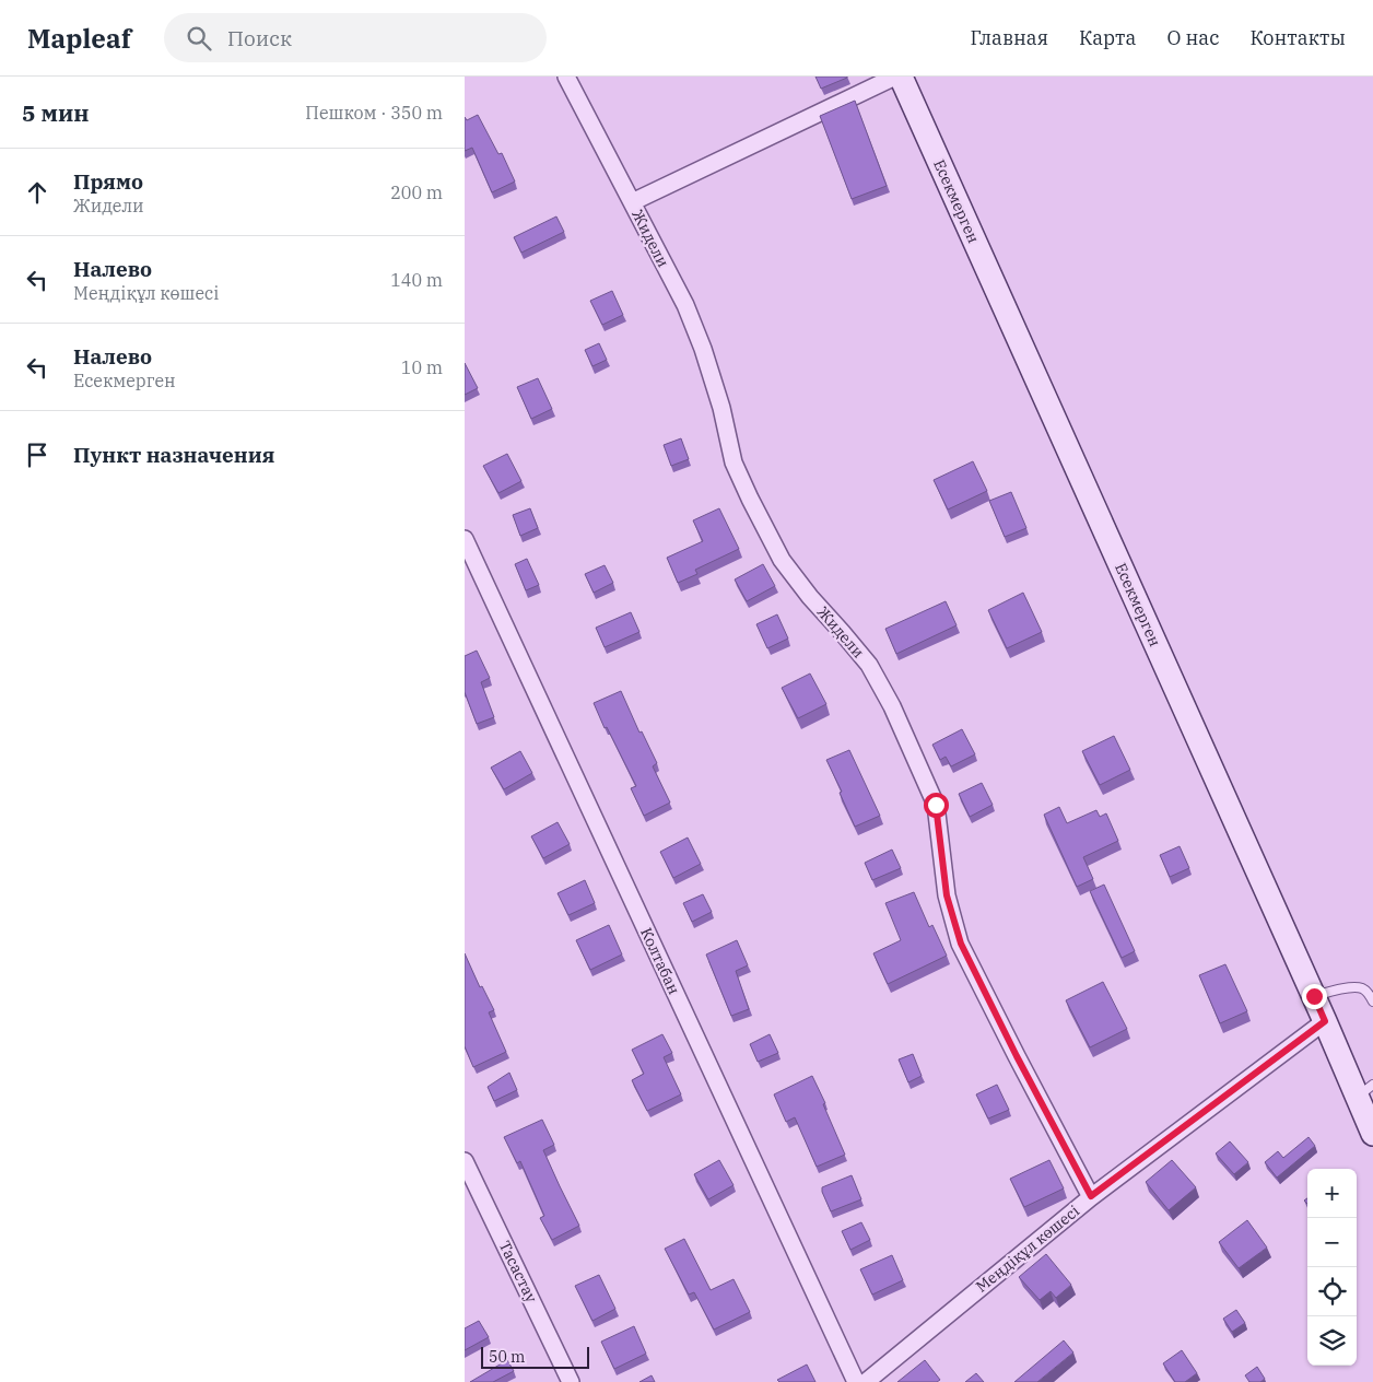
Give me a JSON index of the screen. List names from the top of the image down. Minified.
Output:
{"streets":{"street":["Eсекмерген","Жидели","Колтабан","Меңдіқұл көшесі","Тасастау"]},"crossings":[["Eсекмерген","Меңдіқұл көшесі"],["Жидели","Меңдіқұл көшесі"]],"scale_bar":"50 m","page":{"header":"Mapleaf","search":"Поиск","nav":["Главная","Карта","О нас","Контакты"],"heading":["5 мин","Пешком · 350 m"],"list":[["Прямо","Жидели","200 m"],["Налево","Меңдіқұл көшесі","140 m"],["Налево","Eсекмерген","10 m"],"Пункт назначения"],"map_buttons":["+","−"],"scale":"50 m"}}
